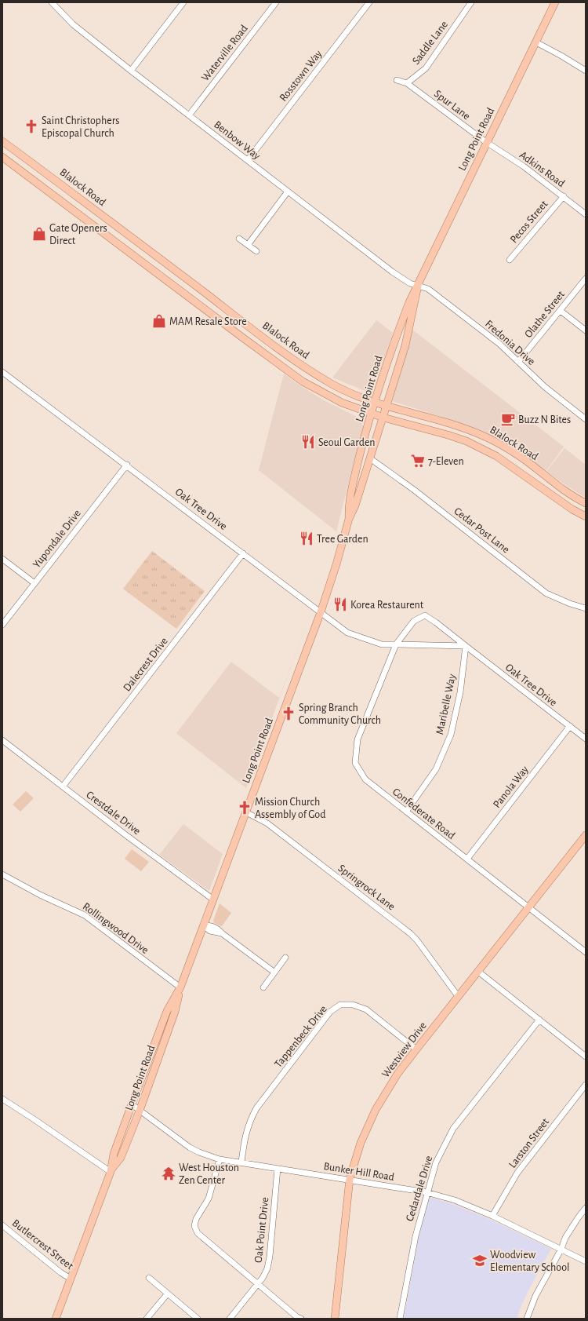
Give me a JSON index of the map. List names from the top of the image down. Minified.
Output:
{"streets":{"main road":["Long Point Road","Blalock Road","Westview Drive"],"street":["Saddle Lane","Waterville Road","Rosstown Way","Spur Lane","Benbow Way","Adkins Road","Pecos Street","Olathe Street","Fredonia Drive","Oak Tree Drive","Cedar Post Lane","Yupondale Drive","Dalecrest Drive","Maribelle Way","Panola Way","Crestdale Drive","Confederate Road","Springrock Lane","Rollingwood Drive","Tappenbeck Drive","Larston Street","Bunker Hill Road","Cedardale Drive","Oak Point Drive","Butlercrest Street"]},"crossings":[["Saddle Lane","Spur Lane"],["Waterville Road","Benbow Way"],["Rosstown Way","Benbow Way"],["Spur Lane","Long Point Road"],["Spur Lane","Adkins Road"],["Long Point Road","Benbow Way"],["Long Point Road","Adkins Road"],["Long Point Road","Blalock Road"],["Long Point Road","Fredonia Drive"],["Long Point Road","Oak Tree Drive"],["Long Point Road","Cedar Post Lane"],["Long Point Road","Crestdale Drive"],["Long Point Road","Springrock Lane"],["Long Point Road","Rollingwood Drive"],["Long Point Road","Bunker Hill Road"],["Long Point Road","Butlercrest Street"],["Benbow Way","Fredonia Drive"],["Adkins Road","Pecos Street"],["Olathe Street","Fredonia Drive"],["Oak Tree Drive","Yupondale Drive"],["Oak Tree Drive","Dalecrest Drive"],["Oak Tree Drive","Maribelle Way"],["Oak Tree Drive","Panola Way"],["Oak Tree Drive","Confederate Road"],["Dalecrest Drive","Crestdale Drive"],["Maribelle Way","Confederate Road"],["Panola Way","Confederate Road"],["Confederate Road","Westview Drive"],["Springrock Lane","Westview Drive"],["Tappenbeck Drive","Westview Drive"],["Tappenbeck Drive","Bunker Hill Road"],["Westview Drive","Bunker Hill Road"],["Larston Street","Bunker Hill Road"],["Bunker Hill Road","Cedardale Drive"],["Bunker Hill Road","Oak Point Drive"]],"places":{"church":["Saint Christophers Episcopal Church","Spring Branch Community Church","Mission Church Assembly of God"],"shop":["Gate Openers Direct","MAM Resale Store"],"cafe":["Buzz N Bites"],"restaurant":["Seoul Garden","Tree Garden","Korea Restaurent"],"supermarket":["7-Eleven"],"temple":["West Houston Zen Center"],"school or university":["Woodview Elementary School"]}}
